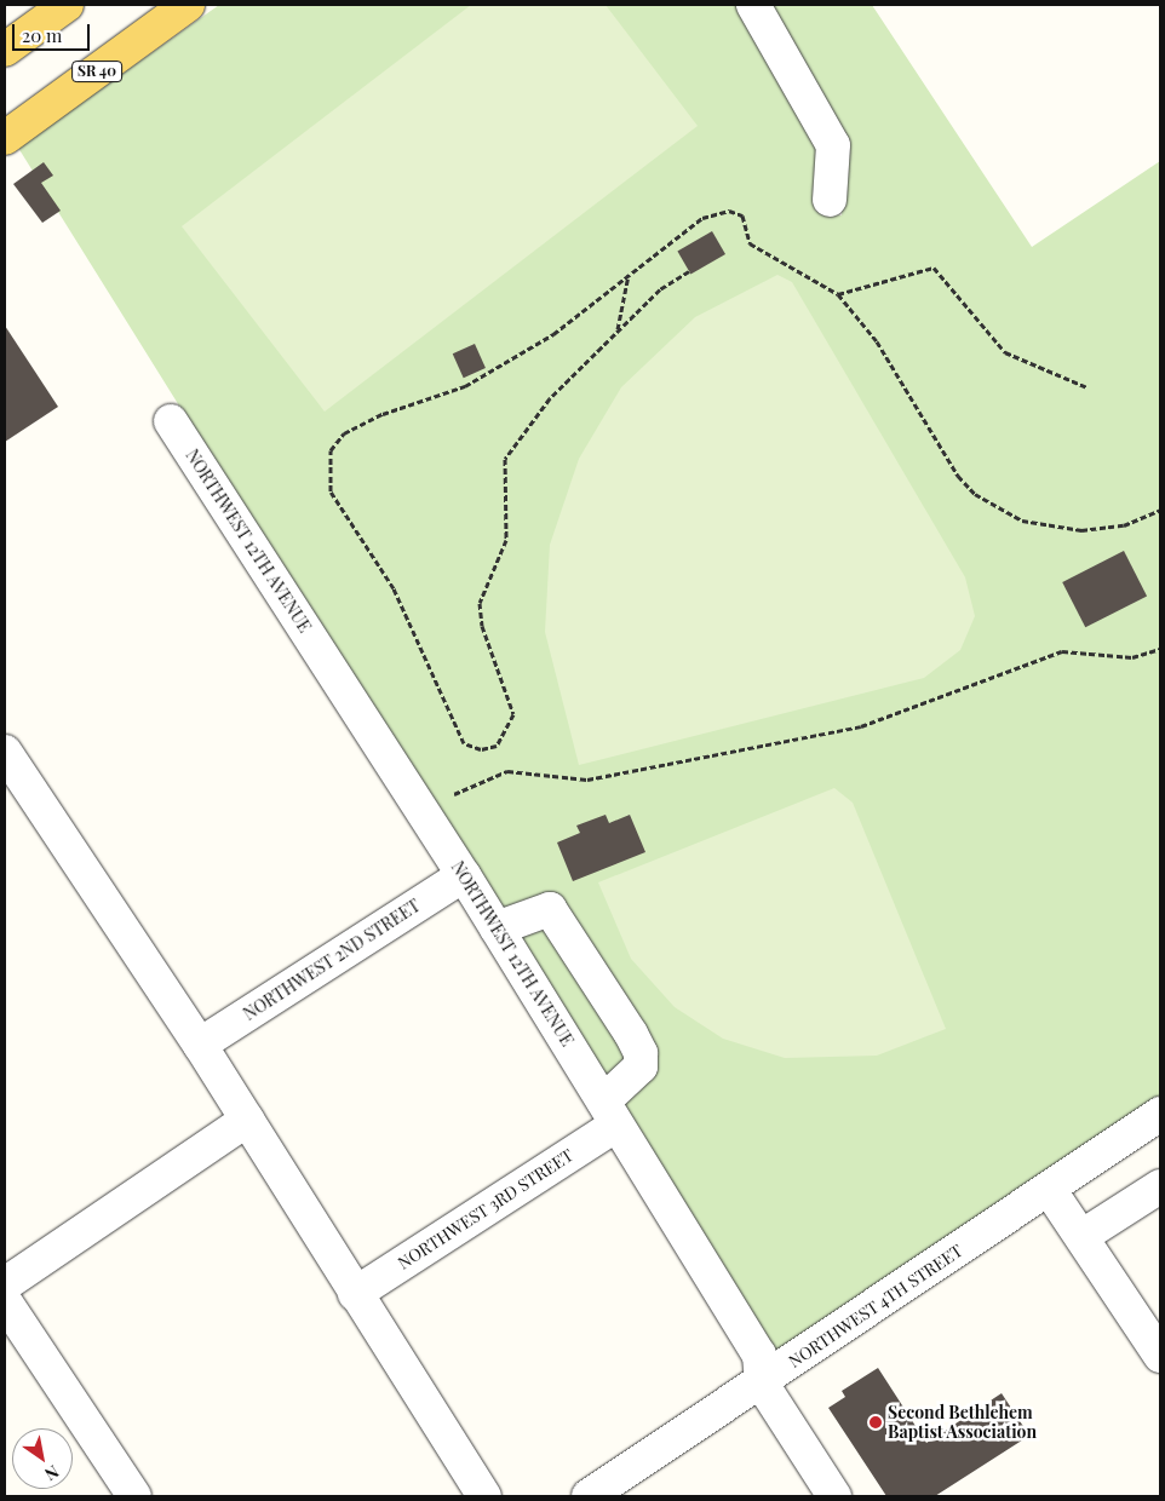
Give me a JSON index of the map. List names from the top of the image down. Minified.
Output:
{"streets":{"main road":["SR 40"],"street":["NORTHWEST 12TH AVENUE","NORTHWEST 2ND STREET","NORTHWEST 3RD STREET","NORTHWEST 4TH STREET"]},"crossings":[["NORTHWEST 12TH AVENUE","NORTHWEST 2ND STREET"],["NORTHWEST 12TH AVENUE","NORTHWEST 3RD STREET"],["NORTHWEST 12TH AVENUE","NORTHWEST 4TH STREET"]],"places":["Second Bethlehem Baptist Association"],"scale_bar":"20 m","north":"bottom right"}
